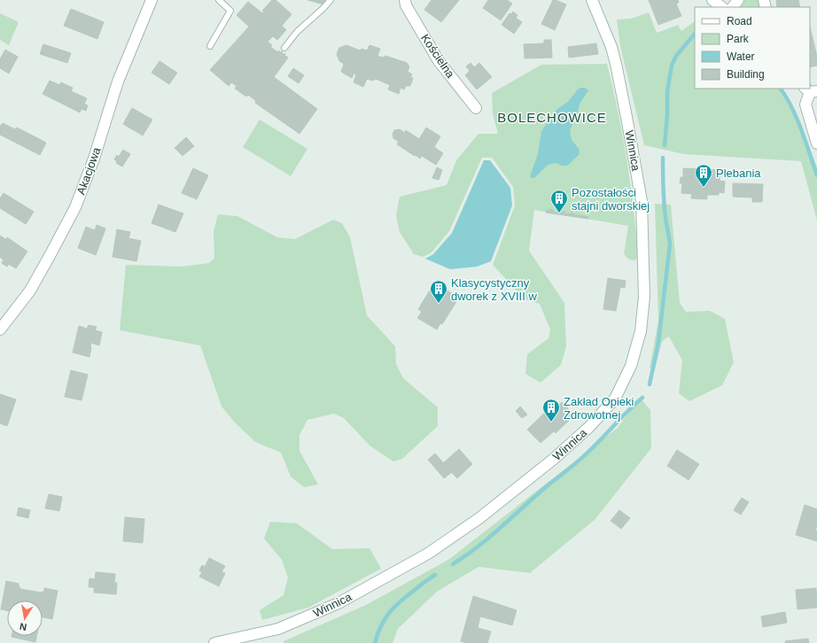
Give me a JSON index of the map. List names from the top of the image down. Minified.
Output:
{"streets":{"street":["Kościelna","Winnica","Akacjowa"]},"districts":["BOLECHOWICE"],"places":{"building":["Plebania","Pozostałości stajni dworskiej","Klasycystyczny dworek z XVIII w","Zakład Opieki Zdrowotnej"]},"legend":["Road","Park","Water","Building"],"north":"bottom"}
